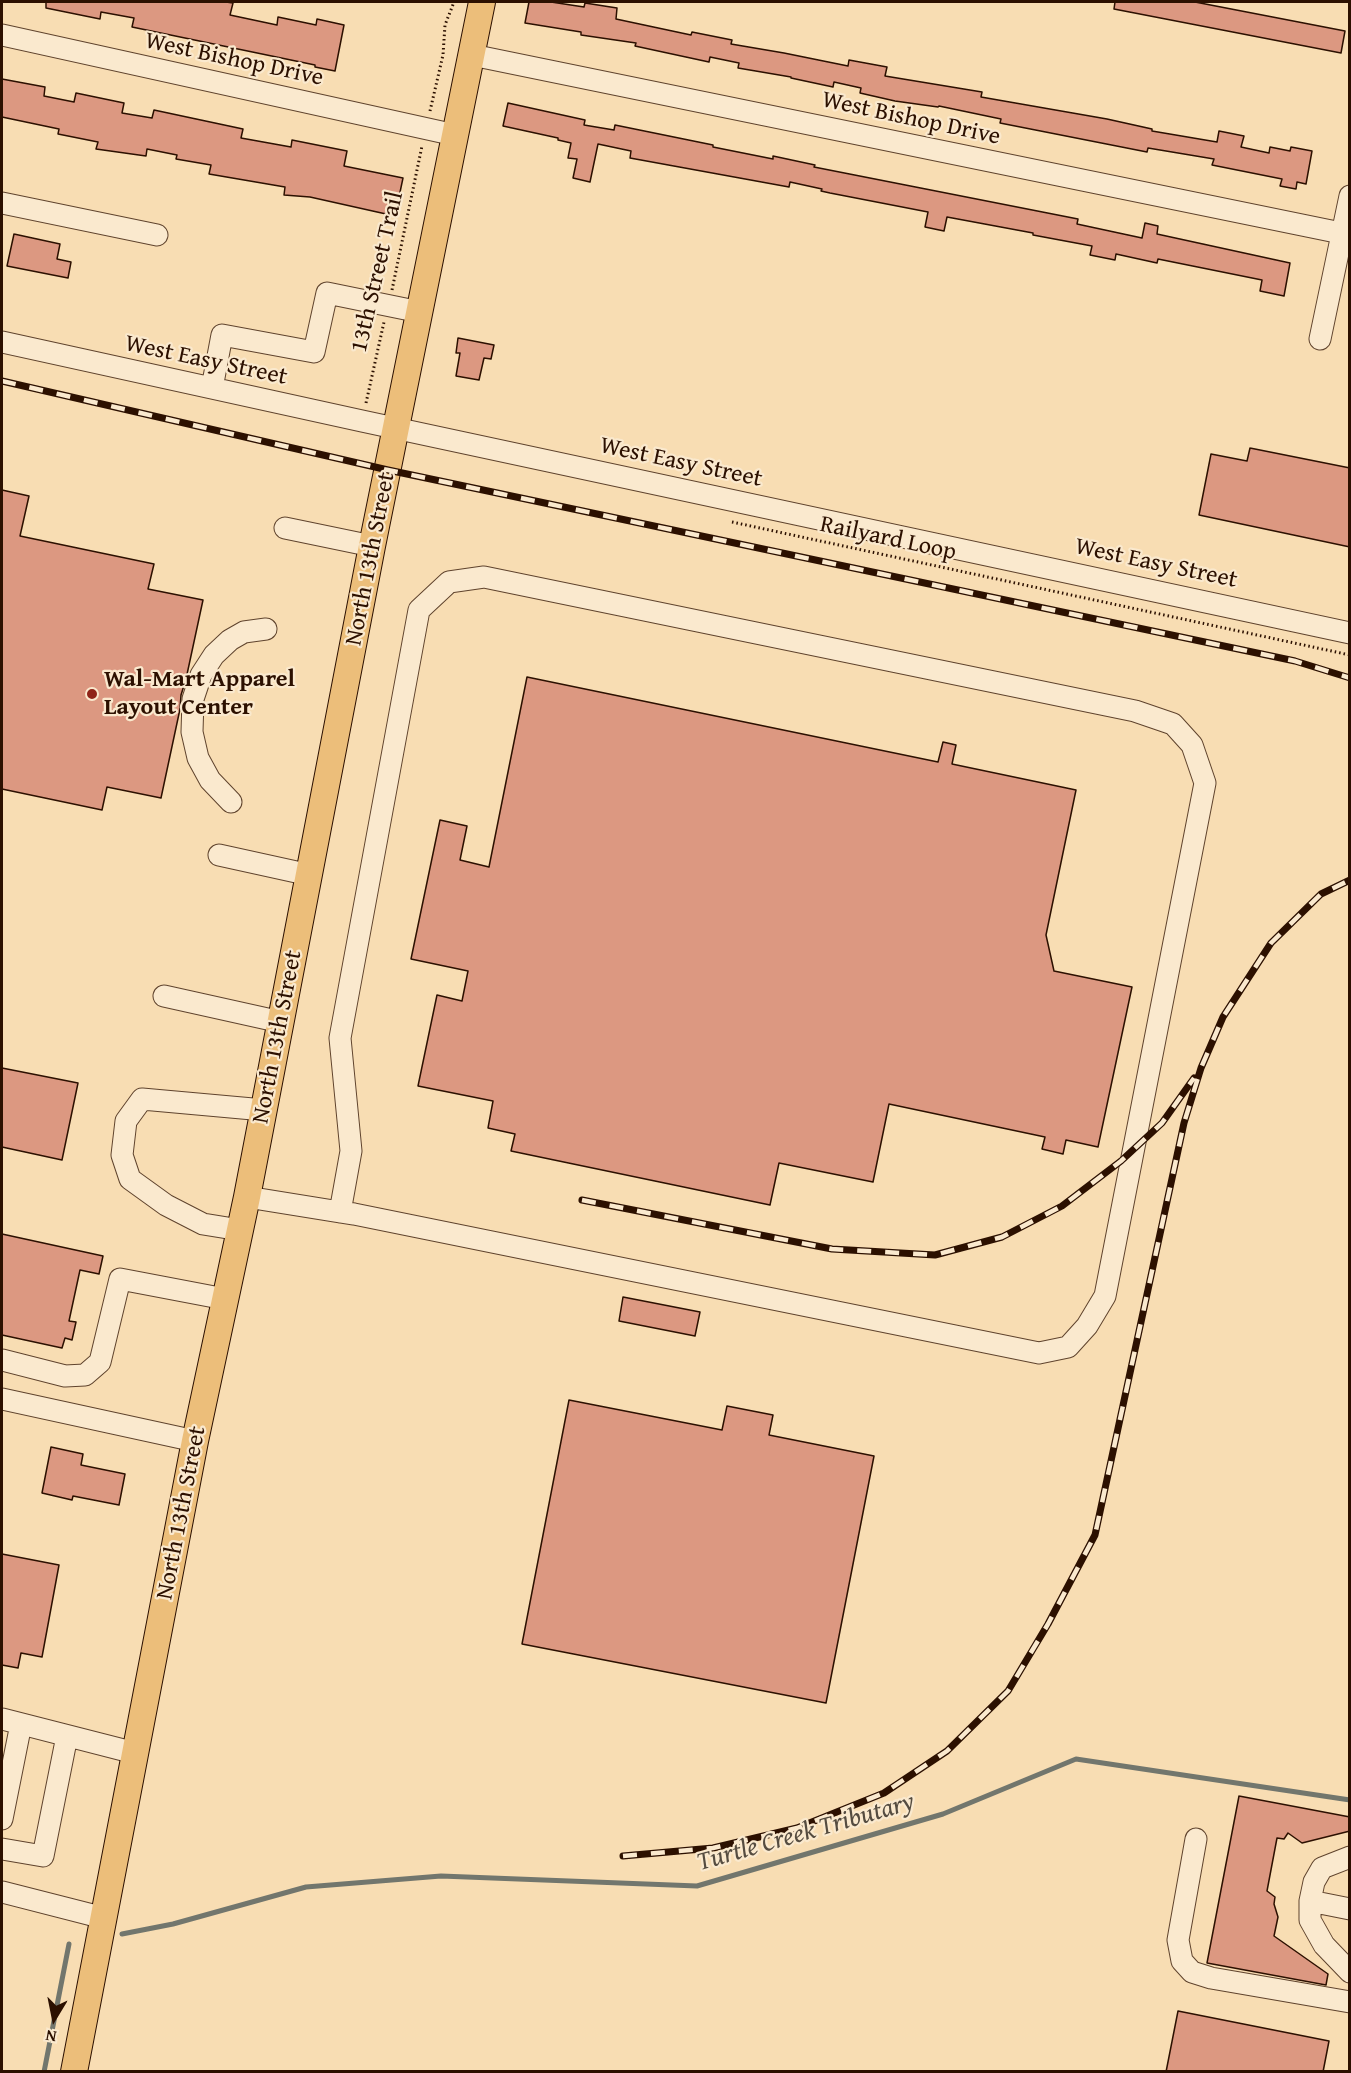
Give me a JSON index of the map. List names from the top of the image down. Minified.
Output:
{"streets":{"main road":["North 13th Street"],"street":["West Bishop Drive","West Easy Street"],"path":["13th Street Trail","Railyard Loop"]},"crossings":[["West Bishop Drive","North 13th Street"],["West Easy Street","North 13th Street"]],"water":["Turtle Creek Tributary"],"places":["Wal-Mart Apparel Layout Center"],"north":"bottom"}
